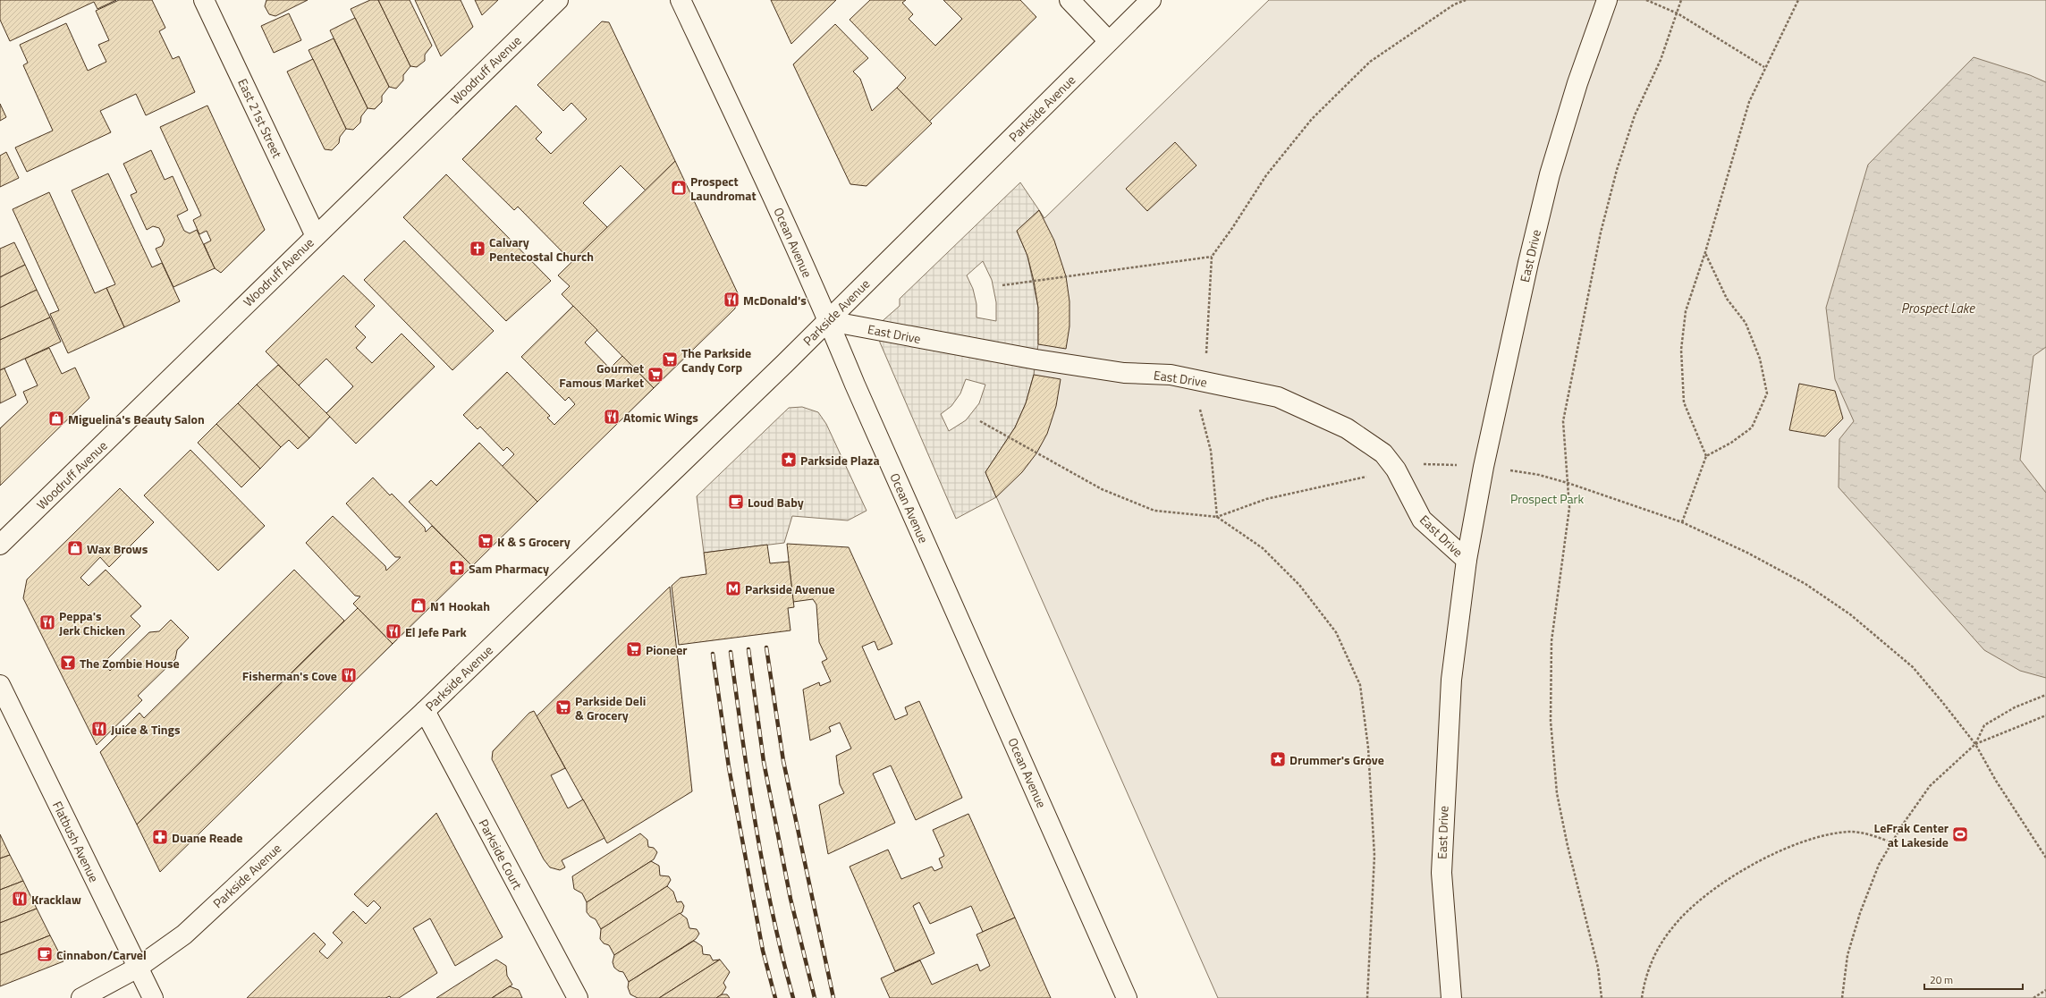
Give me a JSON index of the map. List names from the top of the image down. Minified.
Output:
{"streets":{"street":["Woodruff Avenue","Parkside Avenue","East 21st Street","Ocean Avenue","East Drive","Flatbush Avenue","Parkside Court"]},"crossings":[["Woodruff Avenue","East 21st Street"],["Parkside Avenue","Ocean Avenue"],["Parkside Avenue","East Drive"],["Parkside Avenue","Flatbush Avenue"],["Parkside Avenue","Parkside Court"],["Ocean Avenue","East Drive"]],"water":["Prospect Lake"],"parks":["Prospect Park"],"places":{"shop":["Prospect Laundromat","Miguelina's Beauty Salon","Wax Brows","N1 Hookah"],"church":["Calvary Pentecostal Church"],"restaurant":["McDonald's","Atomic Wings","Peppa's Jerk Chicken","El Jefe Park","Fisherman's Cove","Juice & Tings","Kracklaw"],"supermarket":["The Parkside Candy Corp","Gourmet Famous Market","K & S Grocery","Pioneer","Parkside Deli & Grocery"],"place":["Parkside Plaza","Drummer's Grove"],"cafe":["Loud Baby","Cinnabon/Carvel"],"pharmacy":["Sam Pharmacy","Duane Reade"],"metro station":["Parkside Avenue"],"bar":["The Zombie House"],"sports":["LeFrak Center at Lakeside"]},"scale_bar":"20 m"}
